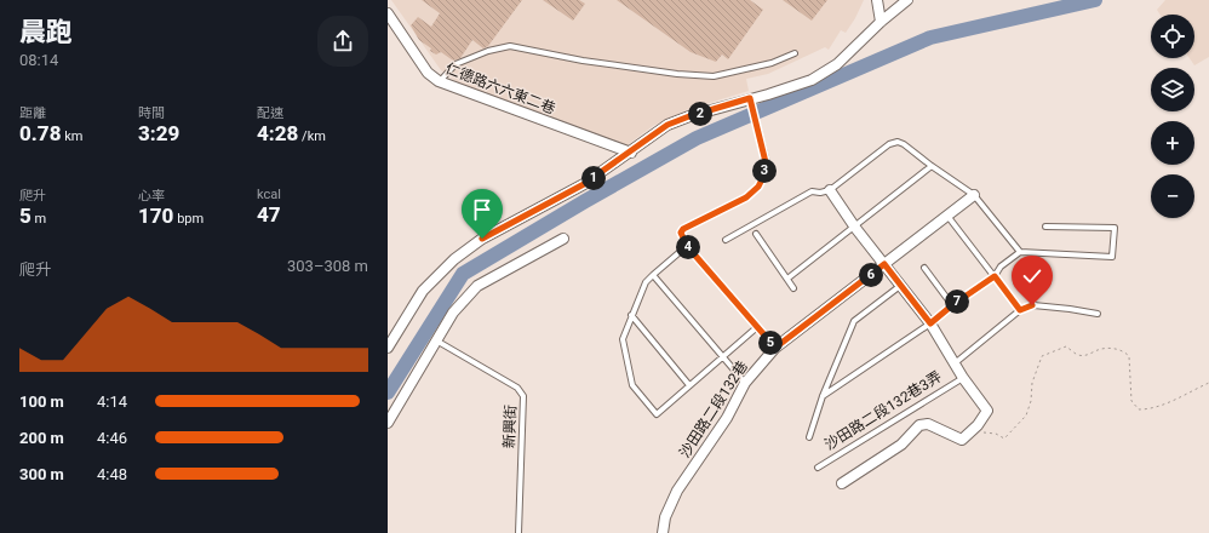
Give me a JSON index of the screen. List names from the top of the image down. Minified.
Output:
{"streets":{"street":["仁德路六六東二巷","沙田路二段132巷","沙田路二段132巷3弄"],"lane":["新興街"]},"crossings":[["沙田路二段132巷","沙田路二段132巷3弄"]],"page":{"heading":["晨跑","08:14"],"map_buttons":["+","−"],"stats":[["距離","0.78 km"],["時間","3:29"],["配速","4:28 /km"],["爬升","5 m"],["心率","170 bpm"],["kcal","47"]],"pins":["2","3","1","4","6","7","5"],"chart":["爬升","303–308 m"],"list":[{"name":"100 m","note":"4:14"},{"name":"200 m","note":"4:46"},{"name":"300 m","note":"4:48"}]}}
